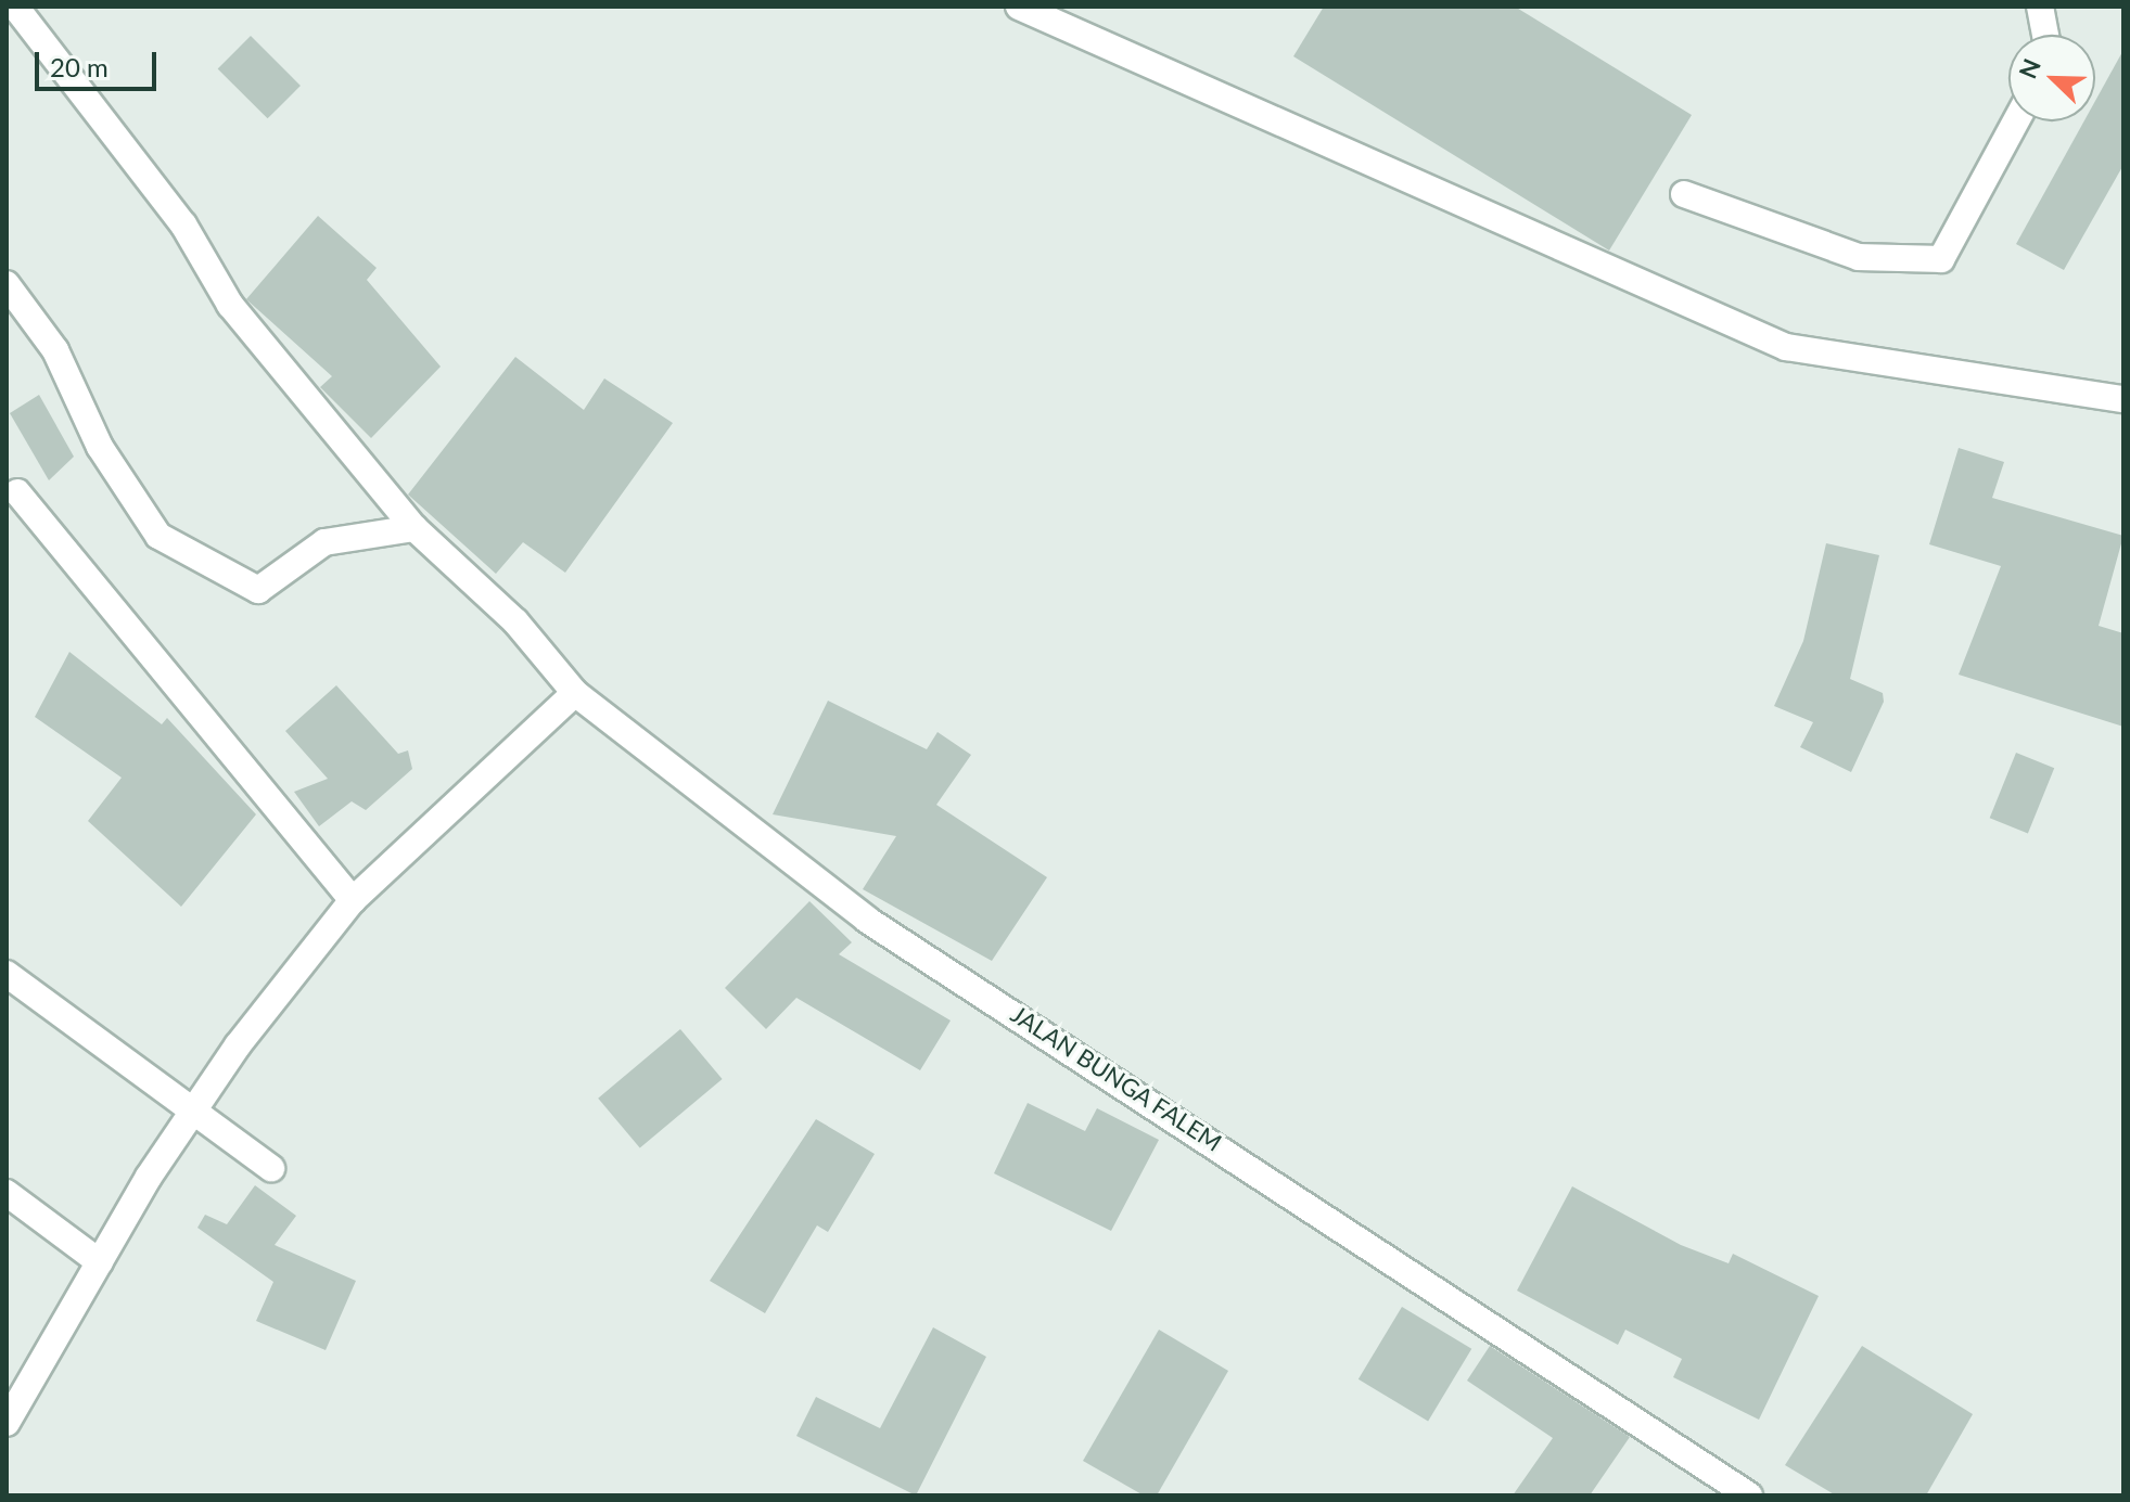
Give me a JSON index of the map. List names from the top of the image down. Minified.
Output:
{"streets":{"street":["JALAN BUNGA FALEM"]},"scale_bar":"20 m","north":"top left"}
